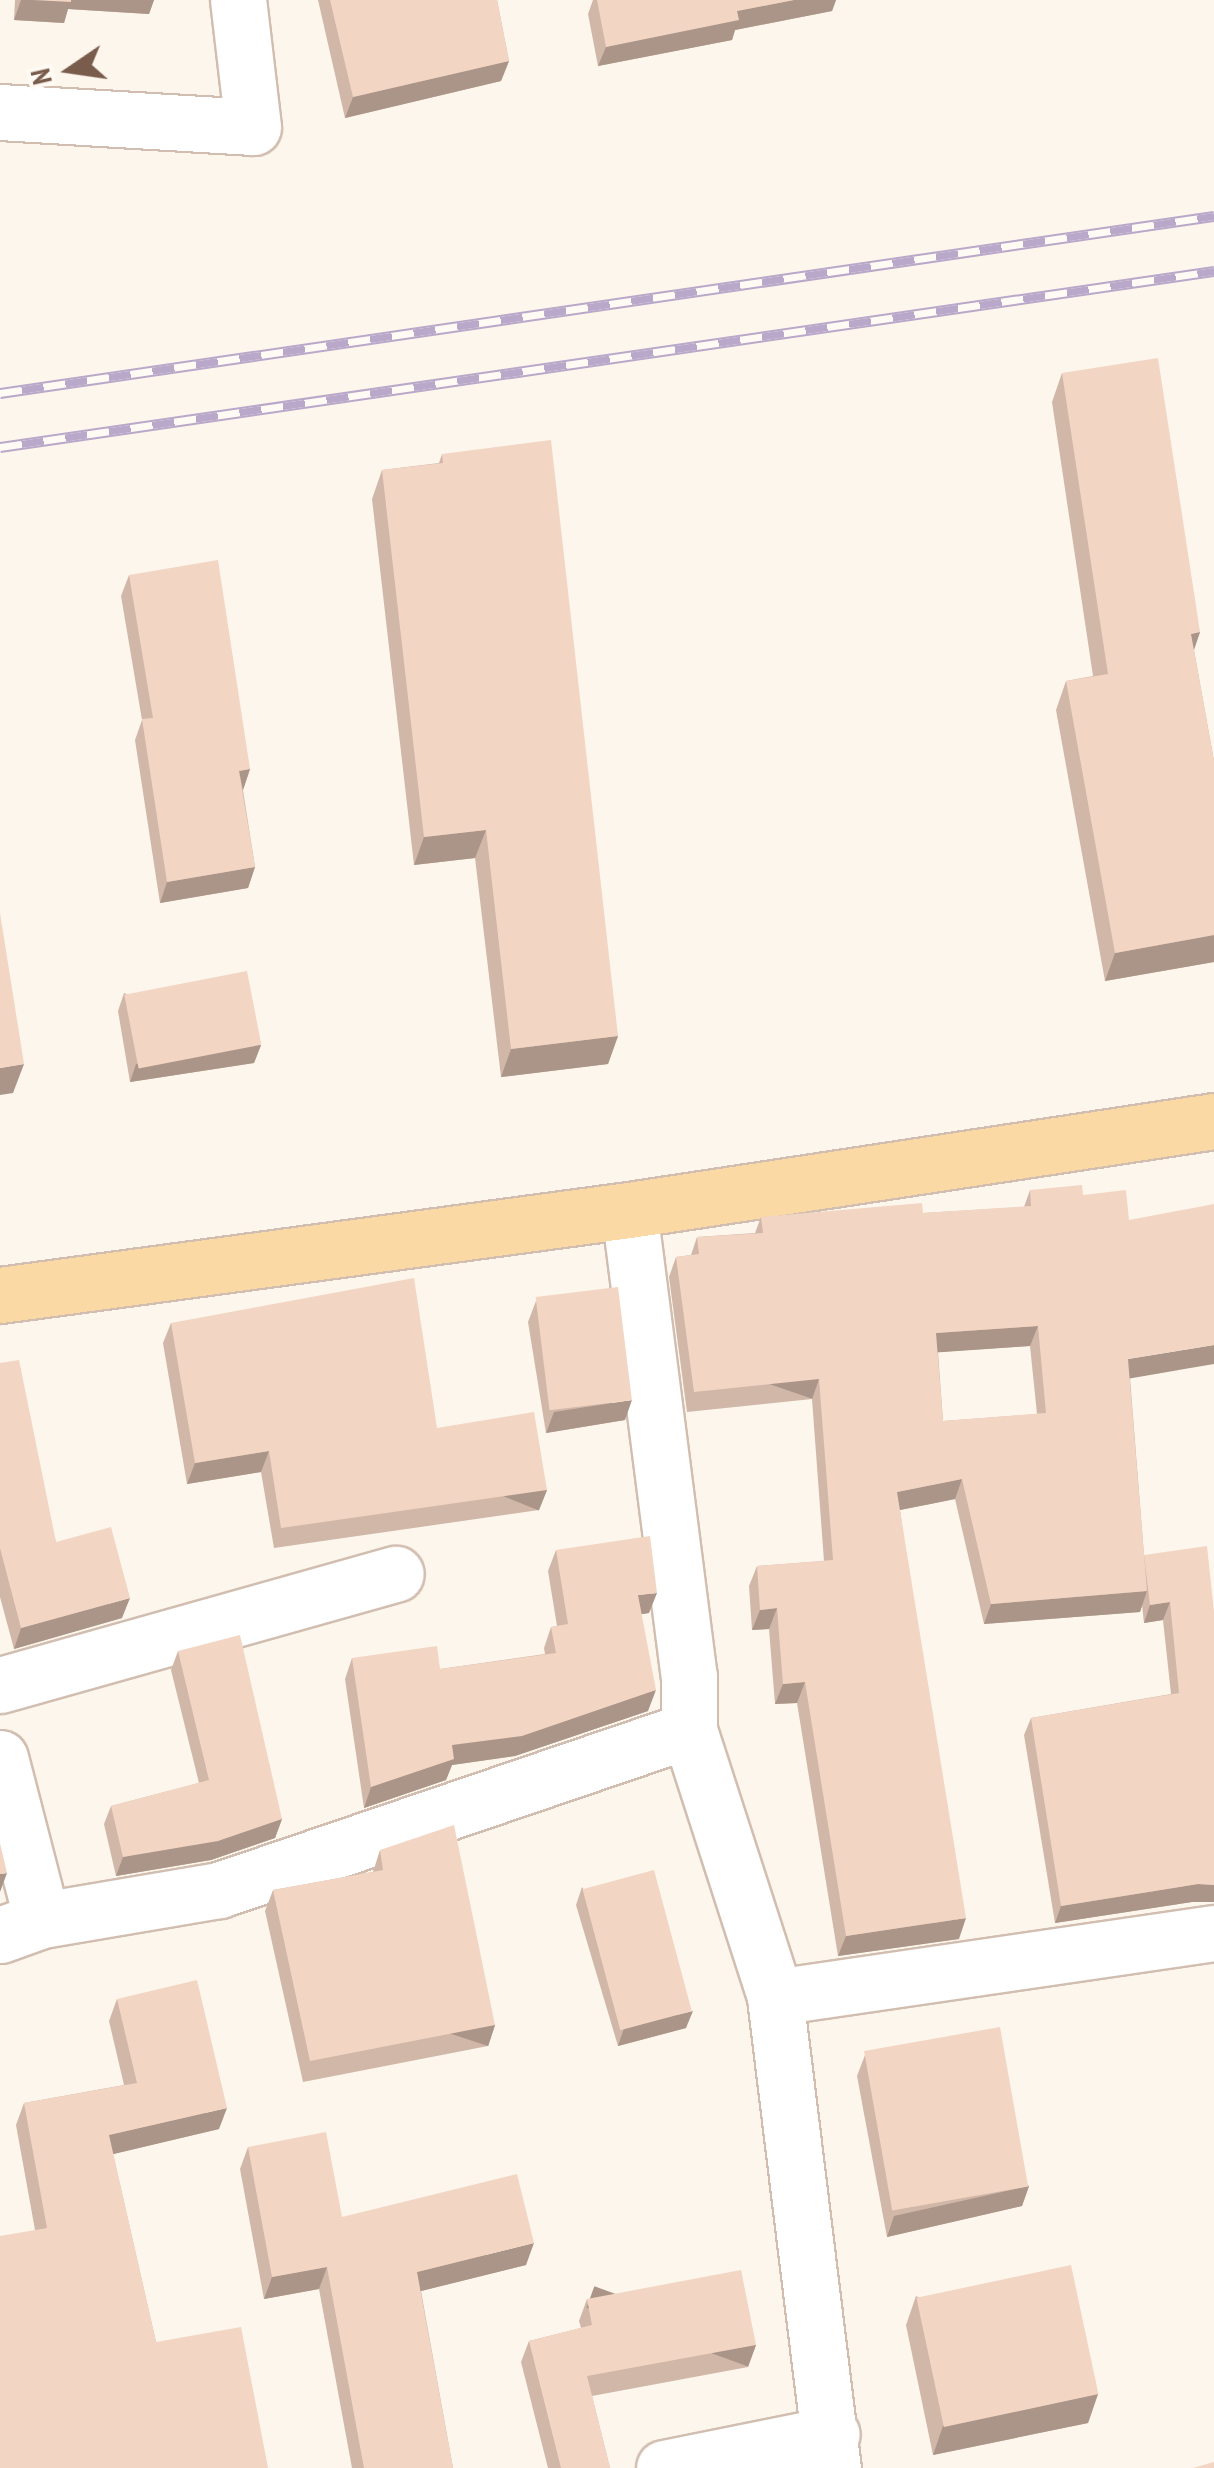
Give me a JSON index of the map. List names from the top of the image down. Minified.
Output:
{"north":"left"}
